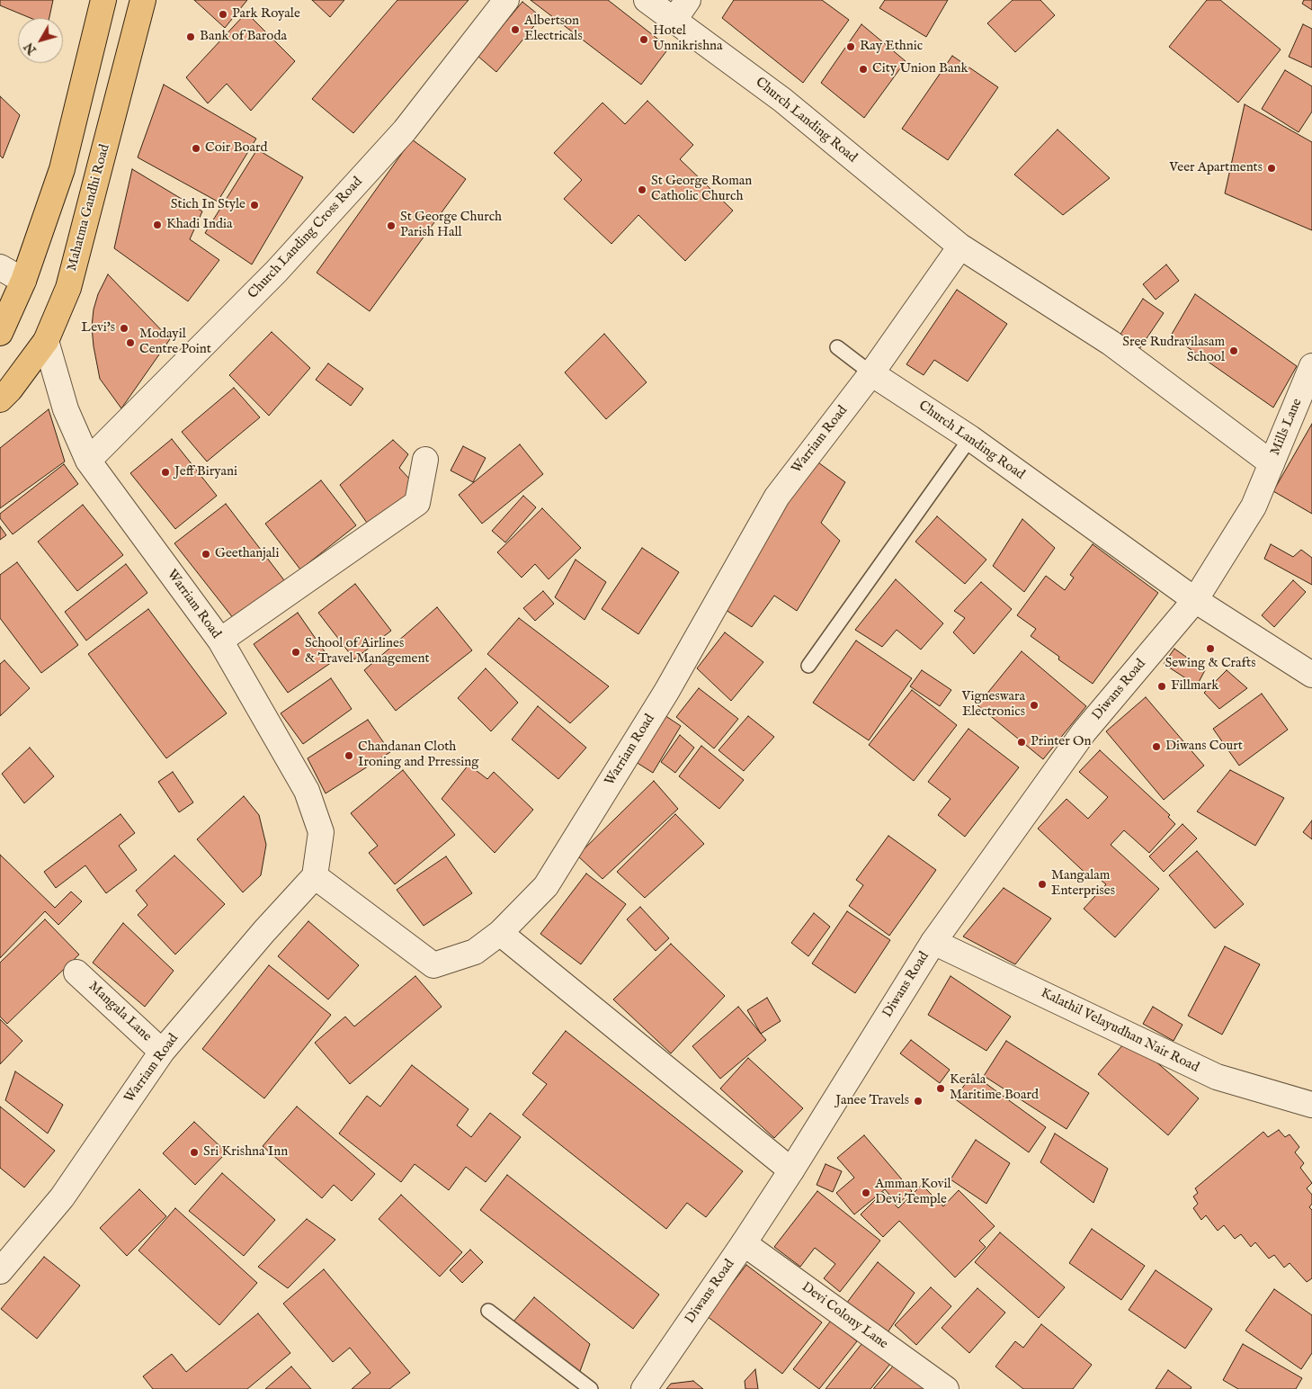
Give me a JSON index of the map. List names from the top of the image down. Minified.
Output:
{"streets":{"main road":["Mahatma Gandhi Road"],"street":["Church Landing Road","Church Landing Cross Road","Mills Lane","Warriam Road","Diwans Road","Mangala Lane","Kalathil Velayudhan Nair Road","Devi Colony Lane"]},"crossings":[["Church Landing Road","Mills Lane"],["Church Landing Road","Warriam Road"],["Church Landing Road","Diwans Road"],["Mahatma Gandhi Road","Warriam Road"],["Church Landing Cross Road","Warriam Road"],["Warriam Road","Mangala Lane"],["Diwans Road","Kalathil Velayudhan Nair Road"],["Diwans Road","Devi Colony Lane"]],"places":["Park Royale","Albertson Electricals","Bank of Baroda","Hotel Unnikrishna","Ray Ethnic","City Union Bank","Coir Board","Veer Apartments","St George Roman Catholic Church","Stich In Style","Khadi India","St George Church Parish Hall","Levi's","Modayil Centre Point","Sree Rudravilasam School","Jeff Biryani","Geethanjali","Sewing & Crafts","School of Airlines & Travel Management","Fillmark","Vigneswara Electronics","Printer On","Diwans Court","Chandanan Cloth Ironing and Prressing","Mangalam Enterprises","Kerala Maritime Board","Janee Travels","Sri Krishna Inn","Amman Kovil Devi Temple"],"north":"bottom left"}
